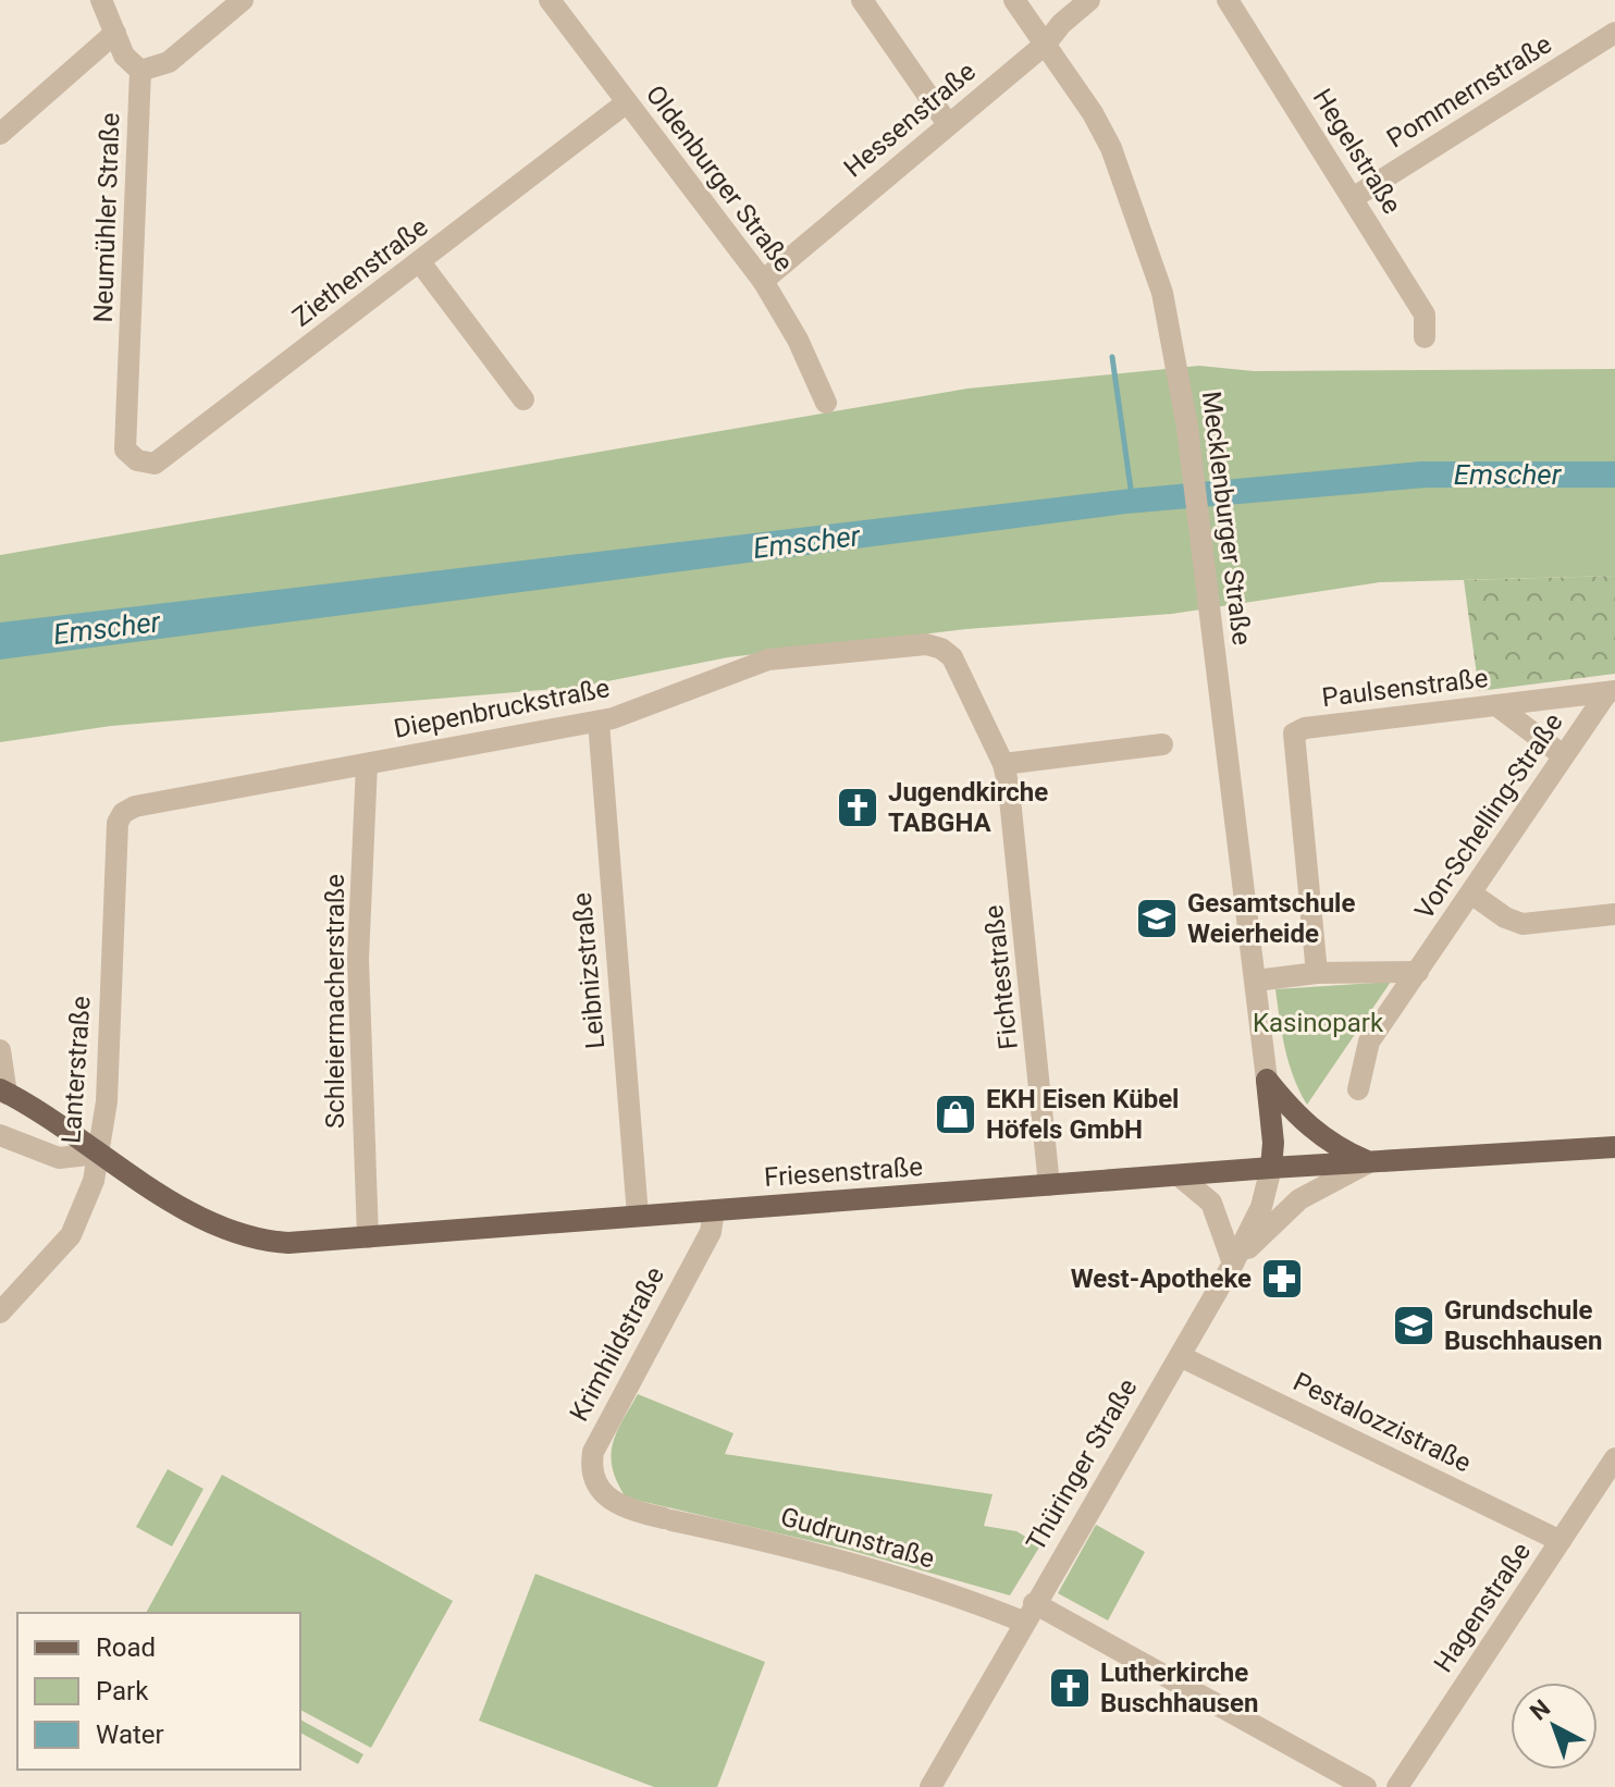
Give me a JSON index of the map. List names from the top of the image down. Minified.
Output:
{"streets":{"main road":["Mecklenburger Straße","Friesenstraße"],"street":["Pommernstraße","Hessenstraße","Hegelstraße","Oldenburger Straße","Neumühler Straße","Ziethenstraße","Paulsenstraße","Diepenbruckstraße","Von-Schelling-Straße","Leibnizstraße","Fichtestraße","Schleiermacherstraße","Lanterstraße","Krimhildstraße","Pestalozzistraße","Thüringer Straße","Gudrunstraße","Hagenstraße"]},"crossings":[["Pommernstraße","Hegelstraße"],["Hessenstraße","Oldenburger Straße"],["Hessenstraße","Mecklenburger Straße"],["Oldenburger Straße","Ziethenstraße"],["Neumühler Straße","Ziethenstraße"],["Mecklenburger Straße","Friesenstraße"],["Mecklenburger Straße","Thüringer Straße"],["Paulsenstraße","Von-Schelling-Straße"],["Diepenbruckstraße","Leibnizstraße"],["Diepenbruckstraße","Fichtestraße"],["Diepenbruckstraße","Schleiermacherstraße"],["Diepenbruckstraße","Lanterstraße"],["Leibnizstraße","Friesenstraße"],["Fichtestraße","Friesenstraße"],["Schleiermacherstraße","Friesenstraße"],["Lanterstraße","Friesenstraße"],["Friesenstraße","Krimhildstraße"],["Friesenstraße","Thüringer Straße"],["Krimhildstraße","Gudrunstraße"],["Pestalozzistraße","Thüringer Straße"],["Pestalozzistraße","Hagenstraße"],["Thüringer Straße","Gudrunstraße"]],"water":["Emscher"],"parks":["Kasinopark"],"places":{"church":["Jugendkirche TABGHA","Lutherkirche Buschhausen"],"school or university":["Gesamtschule Weierheide","Grundschule Buschhausen"],"shop":["EKH Eisen Kübel Höfels GmbH"],"pharmacy":["West-Apotheke"]},"legend":["Road","Park","Water"],"north":"top left"}
